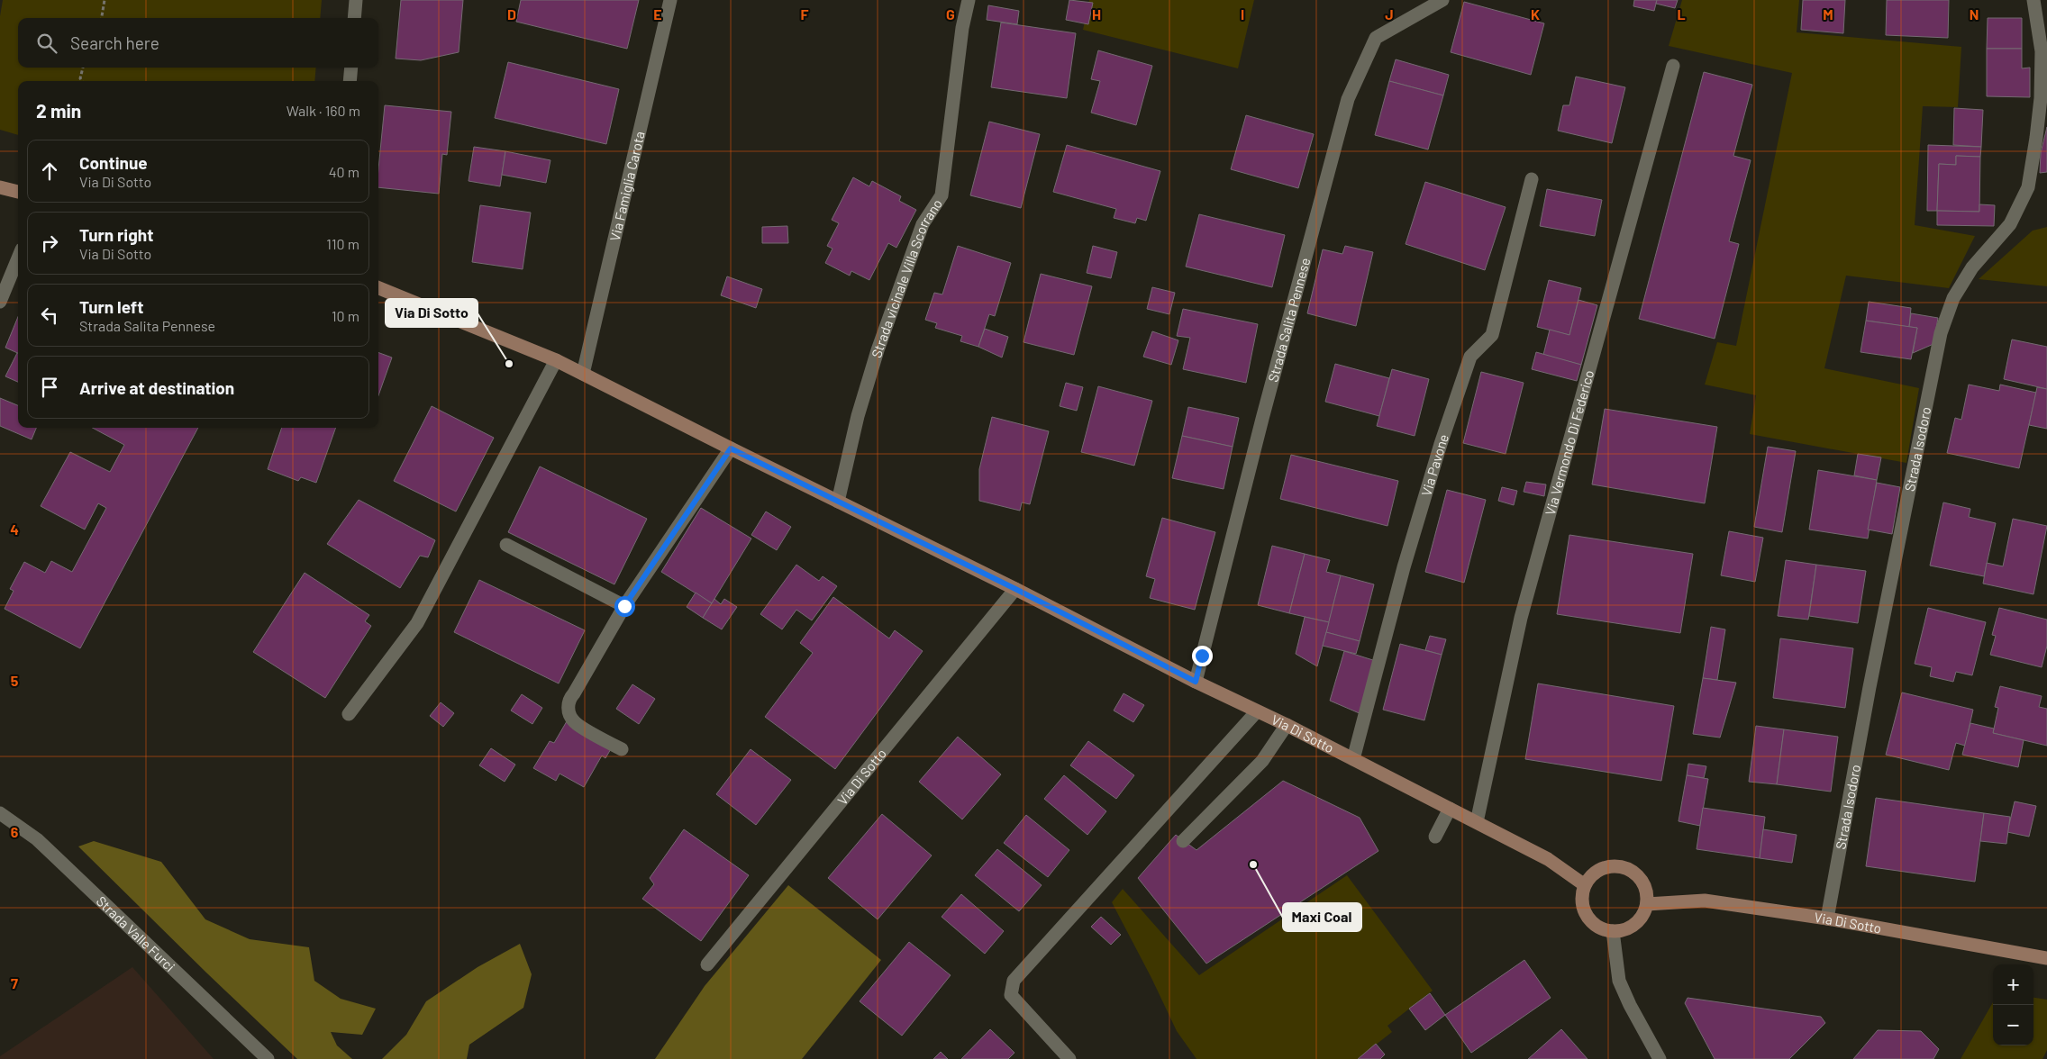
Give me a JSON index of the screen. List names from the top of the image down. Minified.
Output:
{"streets":{"street":["Via Famiglia Carota","Strada vicinale Villa Scorrano","Strada Salita Pennese","Via Vermondo Di Federico","Strada Isodoro","Via Pavone","Via Di Sotto","Strada Valle Furci"]},"crossings":[["Via Famiglia Carota","Via Di Sotto"],["Strada vicinale Villa Scorrano","Via Di Sotto"],["Strada Salita Pennese","Via Di Sotto"],["Via Vermondo Di Federico","Via Di Sotto"],["Strada Isodoro","Via Di Sotto"],["Via Pavone","Via Di Sotto"]],"places":["Via Di Sotto","Maxi Coal"],"page":{"search":"Search here","heading":["2 min","Walk · 160 m"],"list":[["Continue","Via Di Sotto","40 m"],["Turn right","Via Di Sotto","110 m"],["Turn left","Strada Salita Pennese","10 m"],"Arrive at destination"],"map_buttons":["+","−"]},"grid":{"columns":["D","E","F","G","H","I","J","K","L","M","N"],"rows":["4","5","6","7"]}}
